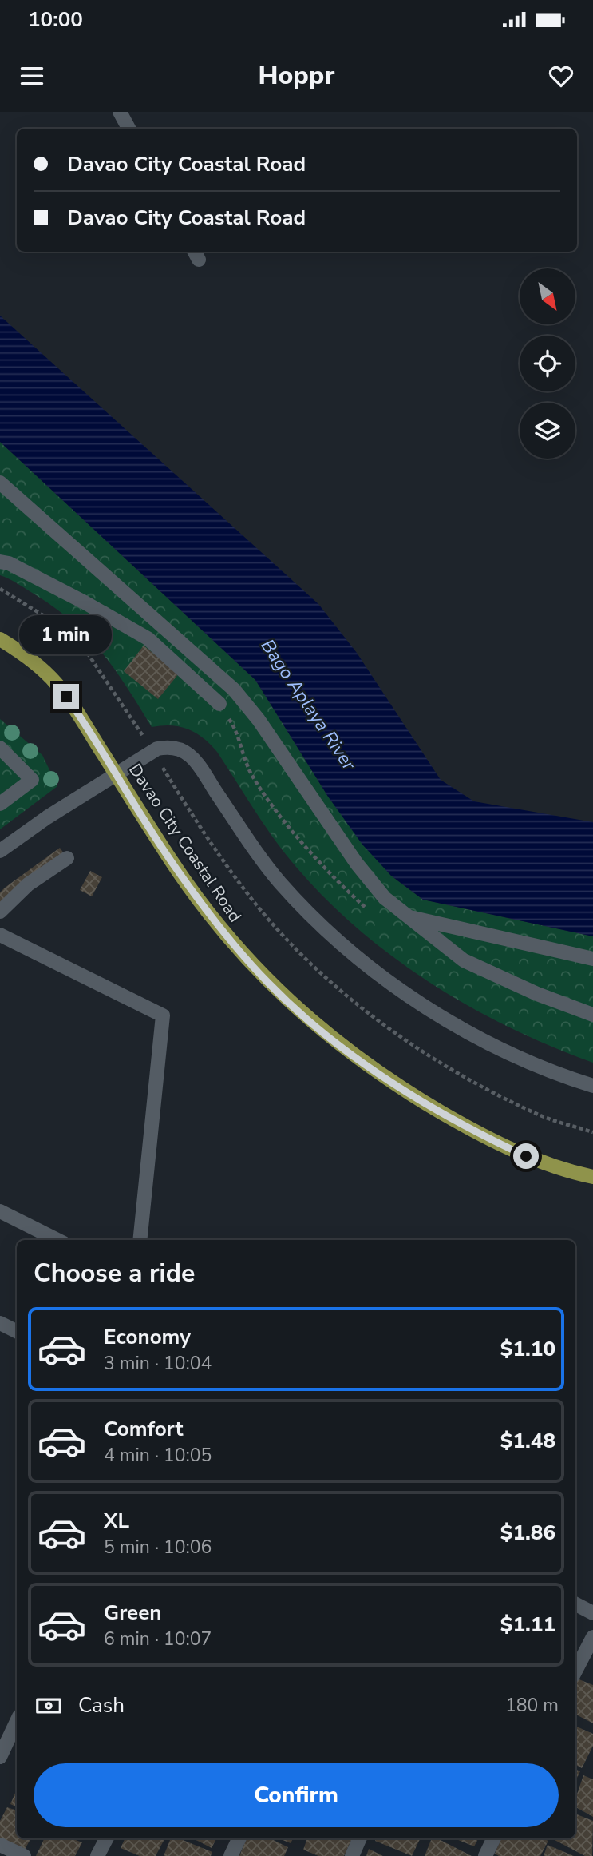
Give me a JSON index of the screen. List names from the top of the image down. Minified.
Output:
{"streets":{"main road":["Davao City Coastal Road"]},"water":["Bago Aplaya River"],"north":"bottom right","page":{"status":"10:00","header":"Hoppr","banner":["Davao City Coastal Road","Davao City Coastal Road"],"bubble":"1 min","heading":"Choose a ride","list":[{"name":"Economy","note":"3 min · 10:04","value":"$1.10"},{"name":"Comfort","note":"4 min · 10:05","value":"$1.48"},{"name":"XL","note":"5 min · 10:06","value":"$1.86"},{"name":"Green","note":"6 min · 10:07","value":"$1.11"}],"pay":["Cash","180 m"],"buttons":"Confirm"}}
